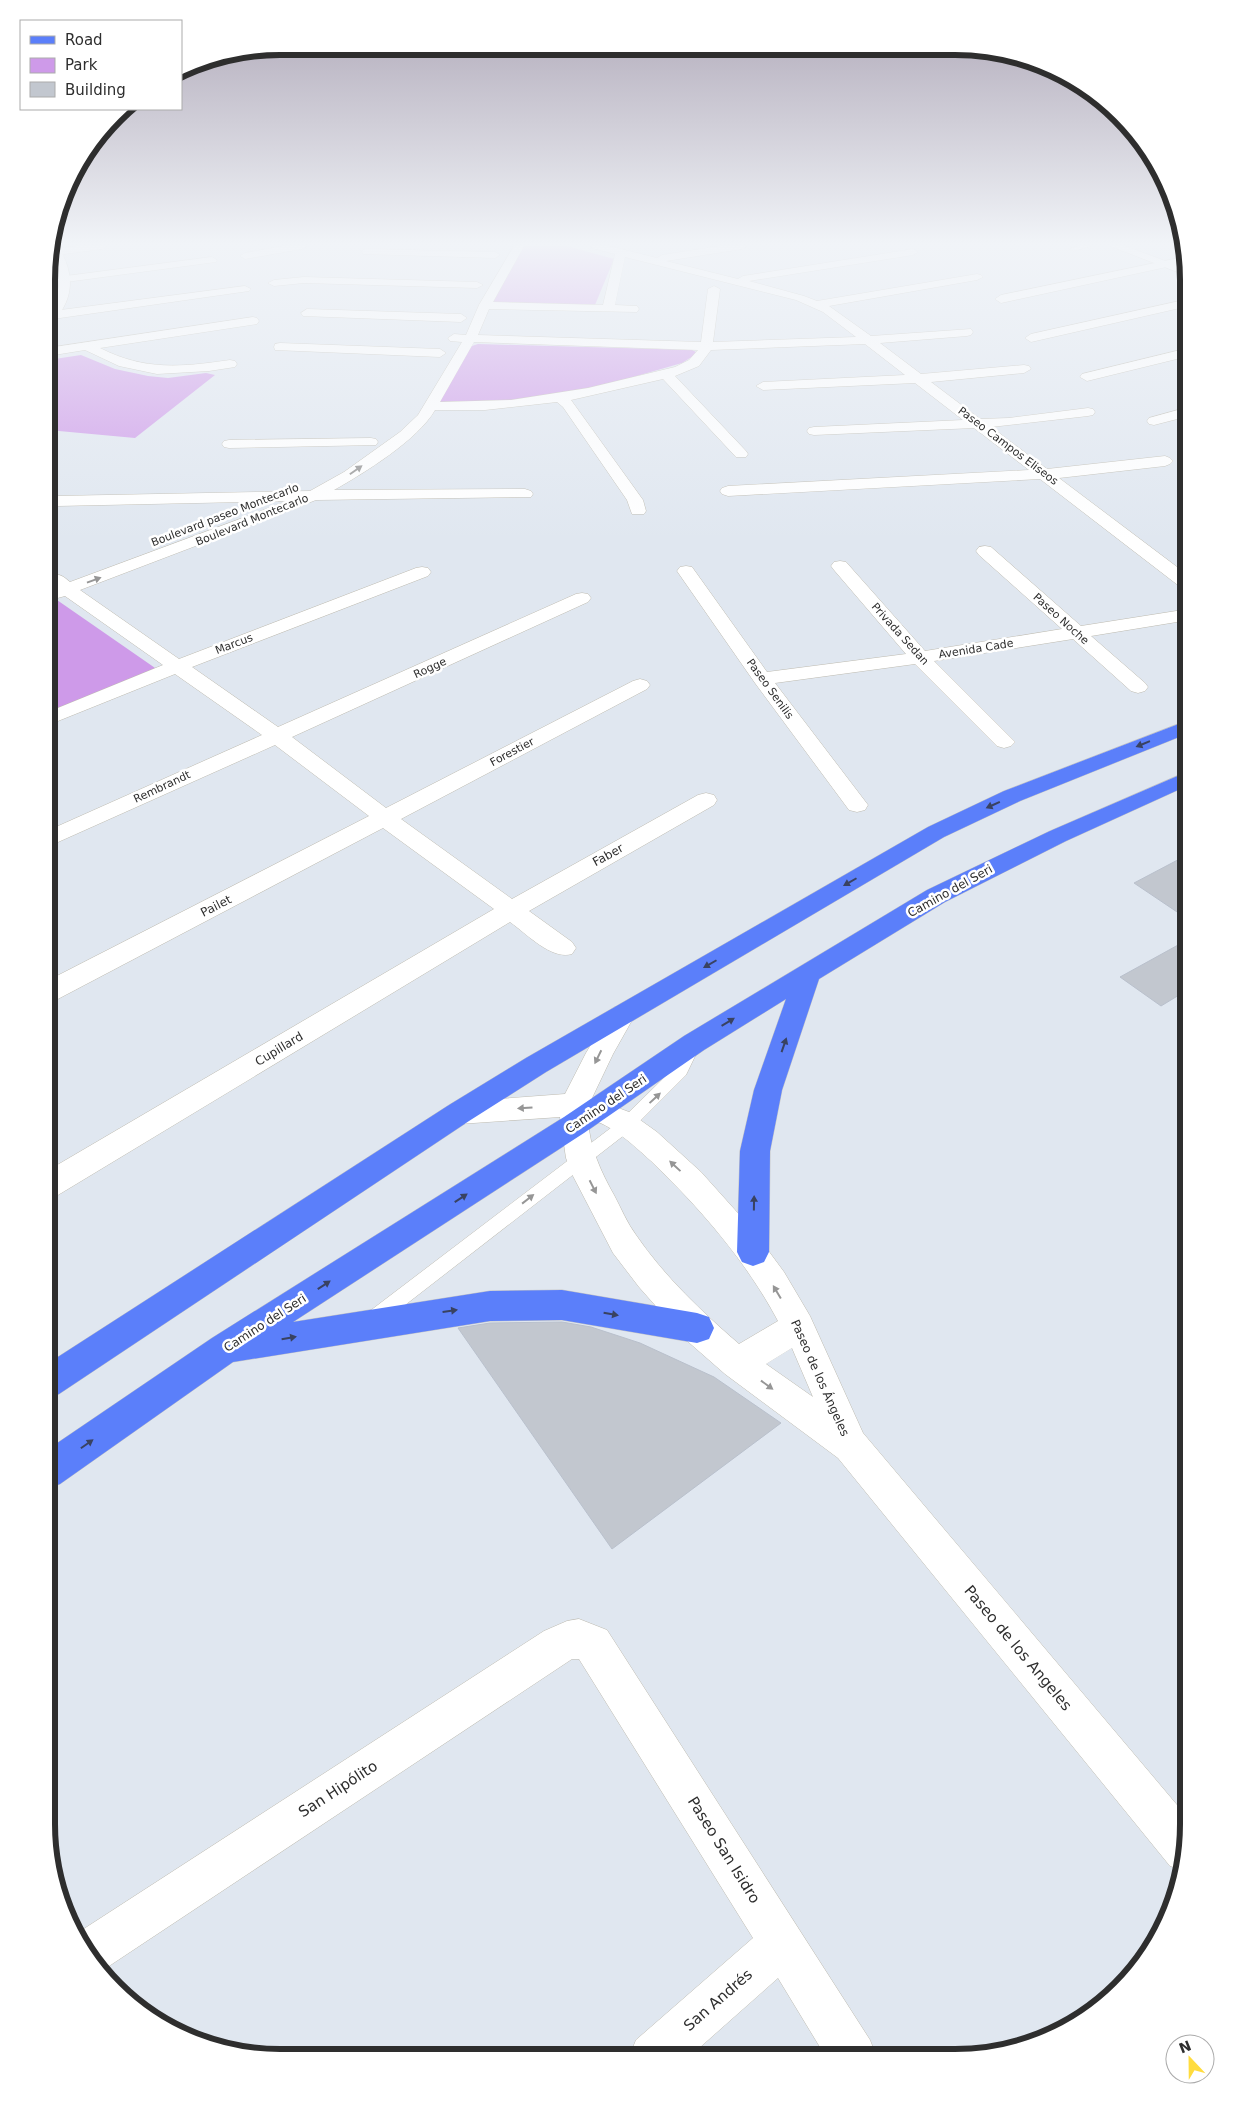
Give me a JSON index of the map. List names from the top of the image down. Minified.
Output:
{"streets":{"main road":["Camino del Seri"],"street":["Paseo Campos Eliseos","Boulevard paseo Montecarlo","Boulevard Montecarlo","Paseo Noche","Privada Sedan","Marcus","Avenida Cade","Rogge","Paseo Senilis","Forestier","Rembrandt","Faber","Pailet","Cupillard","Paseo de los Ángeles","Paseo de los Angeles","San Hipólito","Paseo San Isidro","San Andrés"]},"crossings":[["Boulevard paseo Montecarlo","Boulevard Montecarlo"],["Paseo Noche","Avenida Cade"],["Privada Sedan","Avenida Cade"],["Avenida Cade","Paseo Senilis"],["Rogge","Rembrandt"],["Forestier","Pailet"],["Faber","Cupillard"],["Camino del Seri","Paseo de los Ángeles"],["Paseo de los Ángeles","Paseo de los Angeles"],["San Hipólito","Paseo San Isidro"],["Paseo San Isidro","San Andrés"]],"legend":["Road","Park","Building"],"north":"top"}
